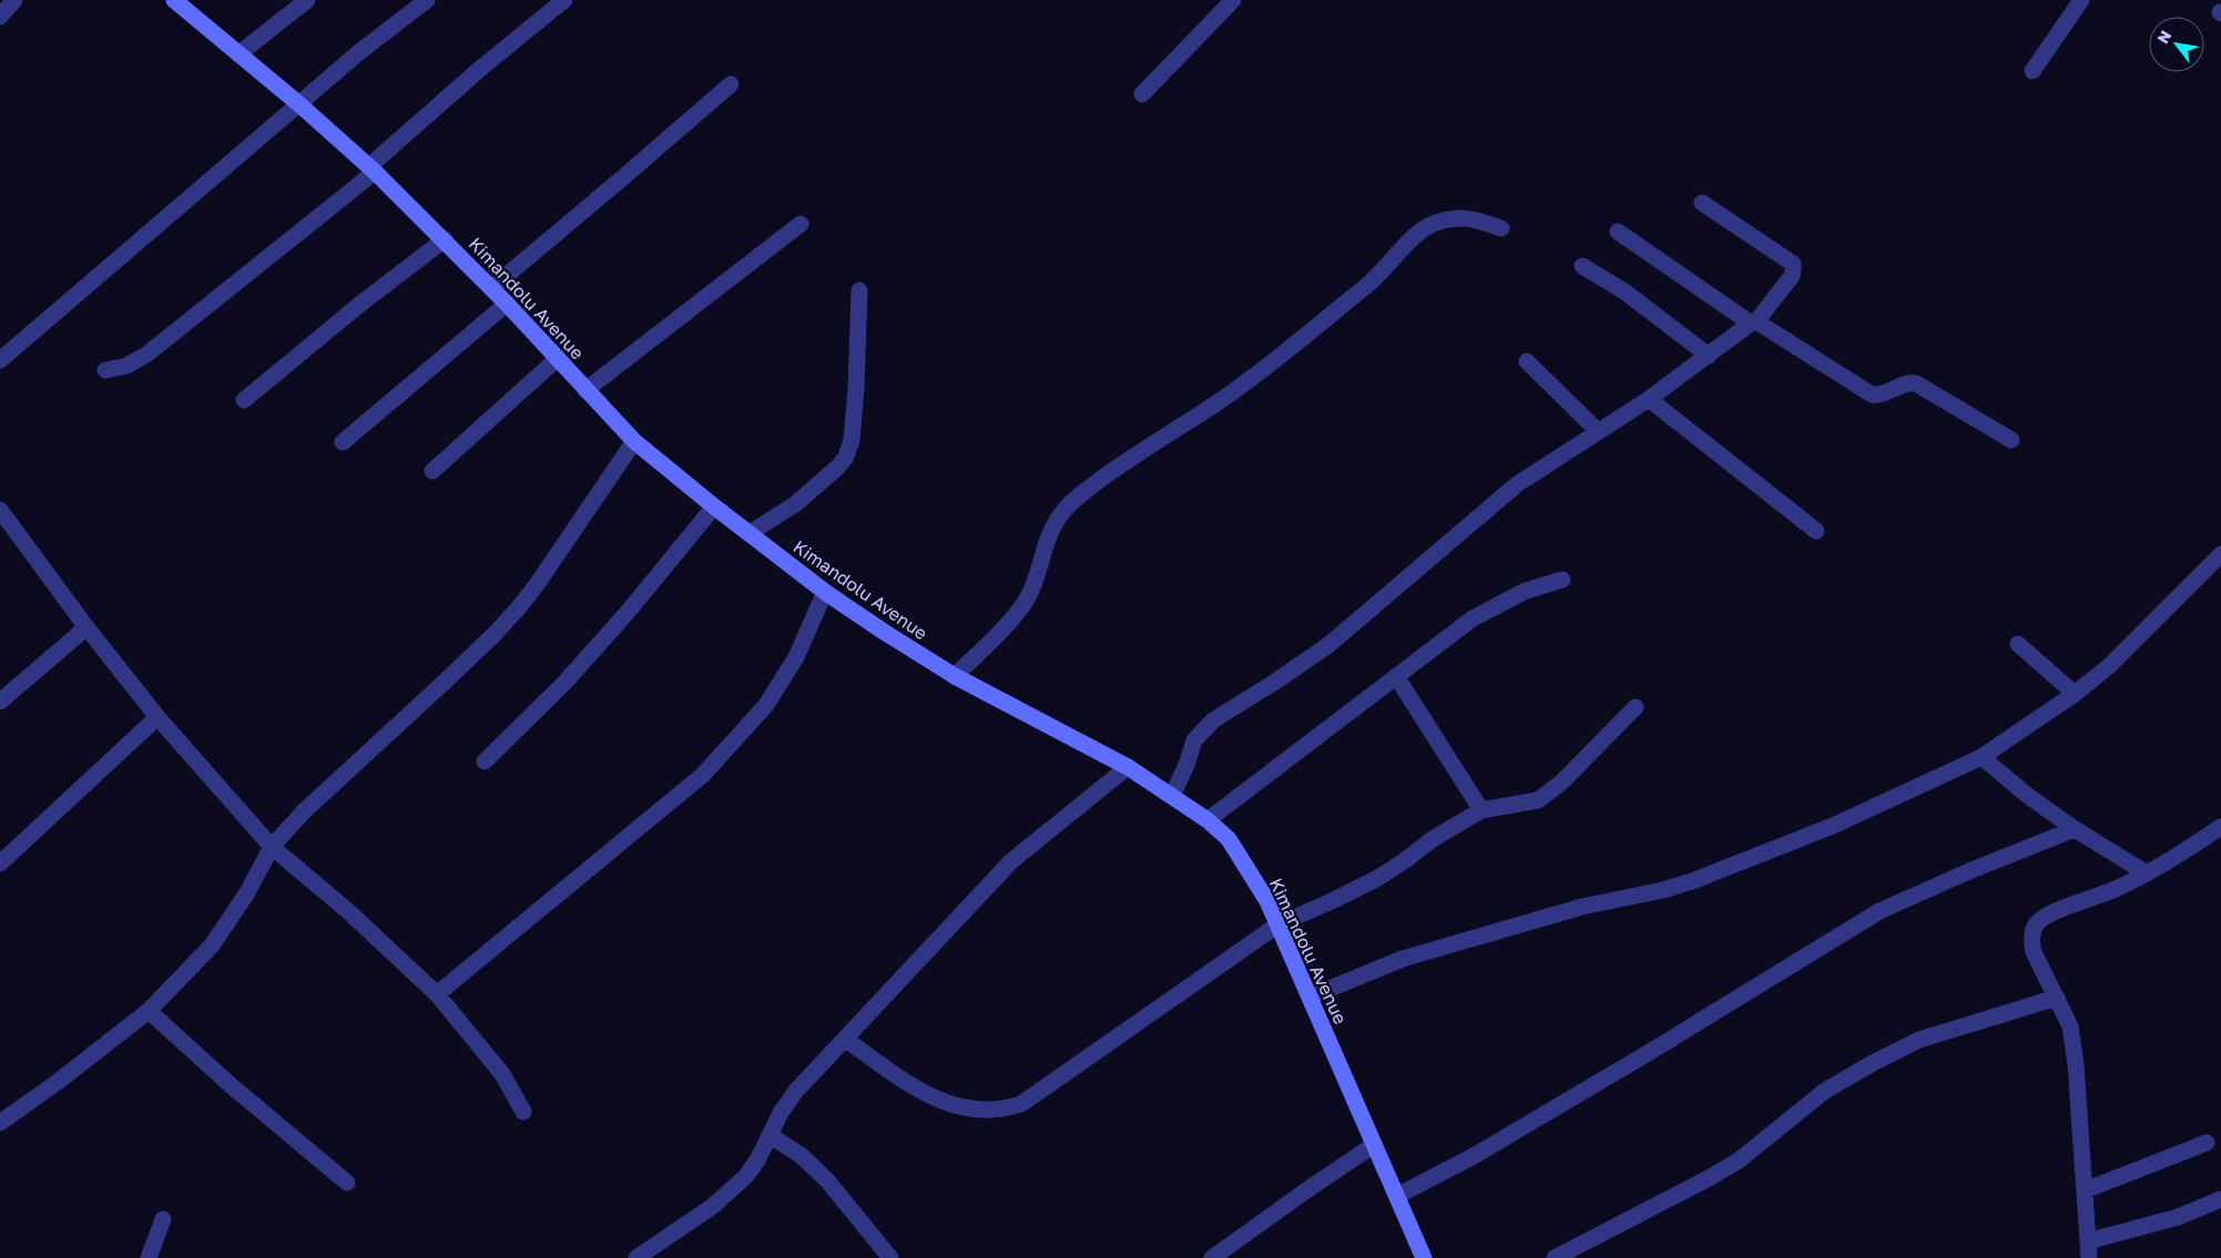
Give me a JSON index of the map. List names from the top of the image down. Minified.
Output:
{"streets":{"street":["Kimandolu Avenue"]},"north":"top left"}
